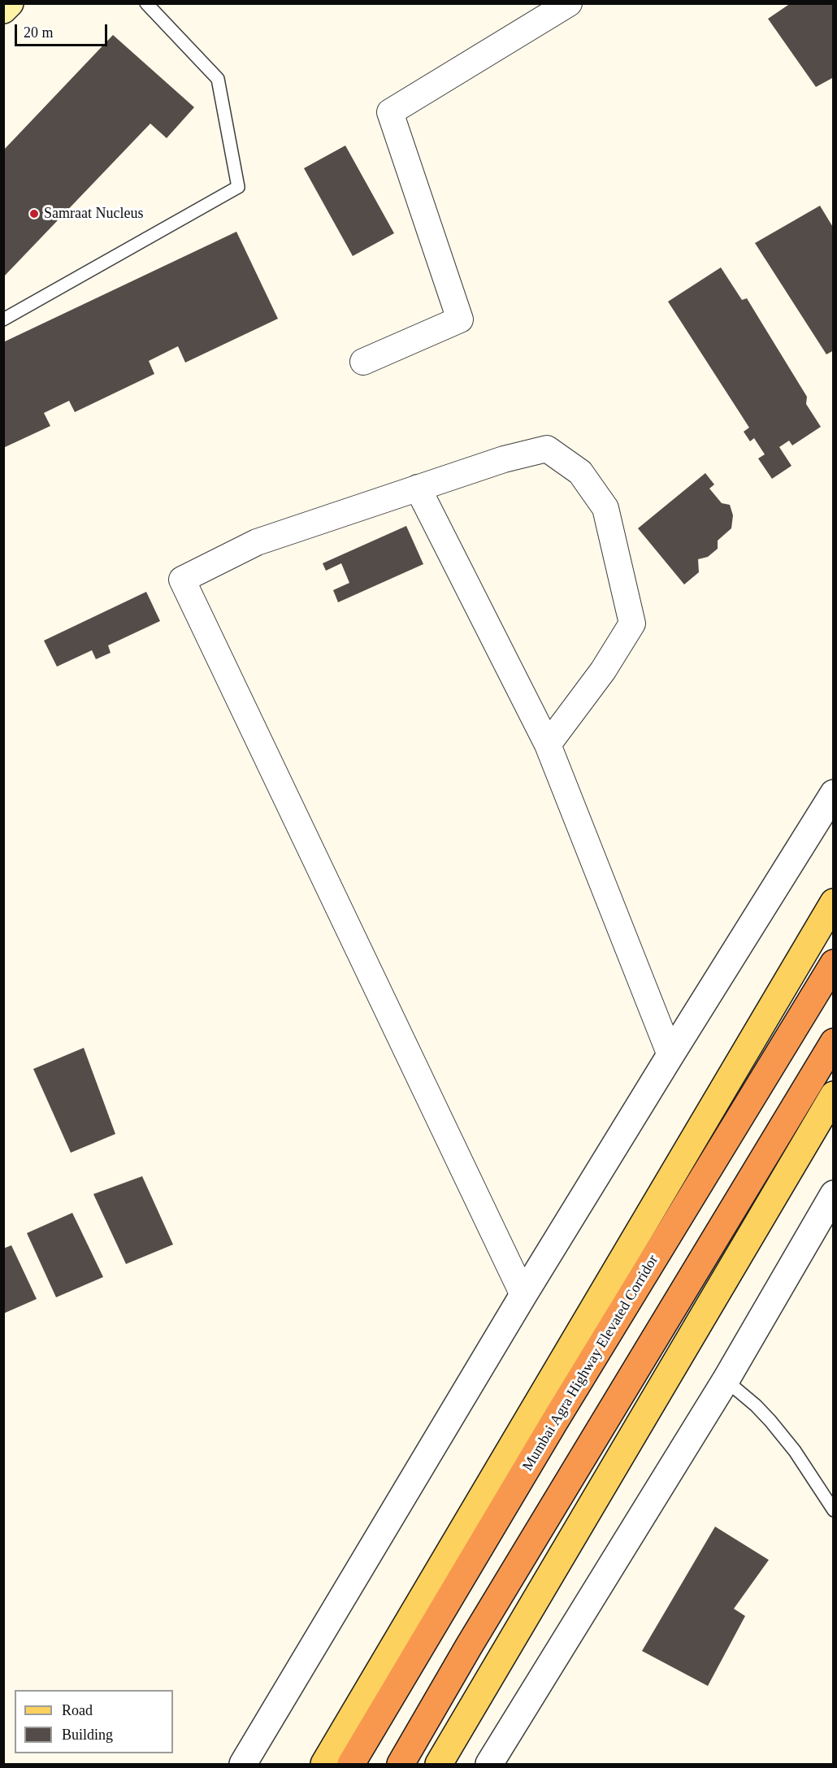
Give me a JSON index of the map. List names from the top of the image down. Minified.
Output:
{"streets":{"highway":["Mumbai Agra Highway Elevated Corridor"]},"places":["Samraat Nucleus"],"legend":["Road","Building"],"scale_bar":"20 m"}
